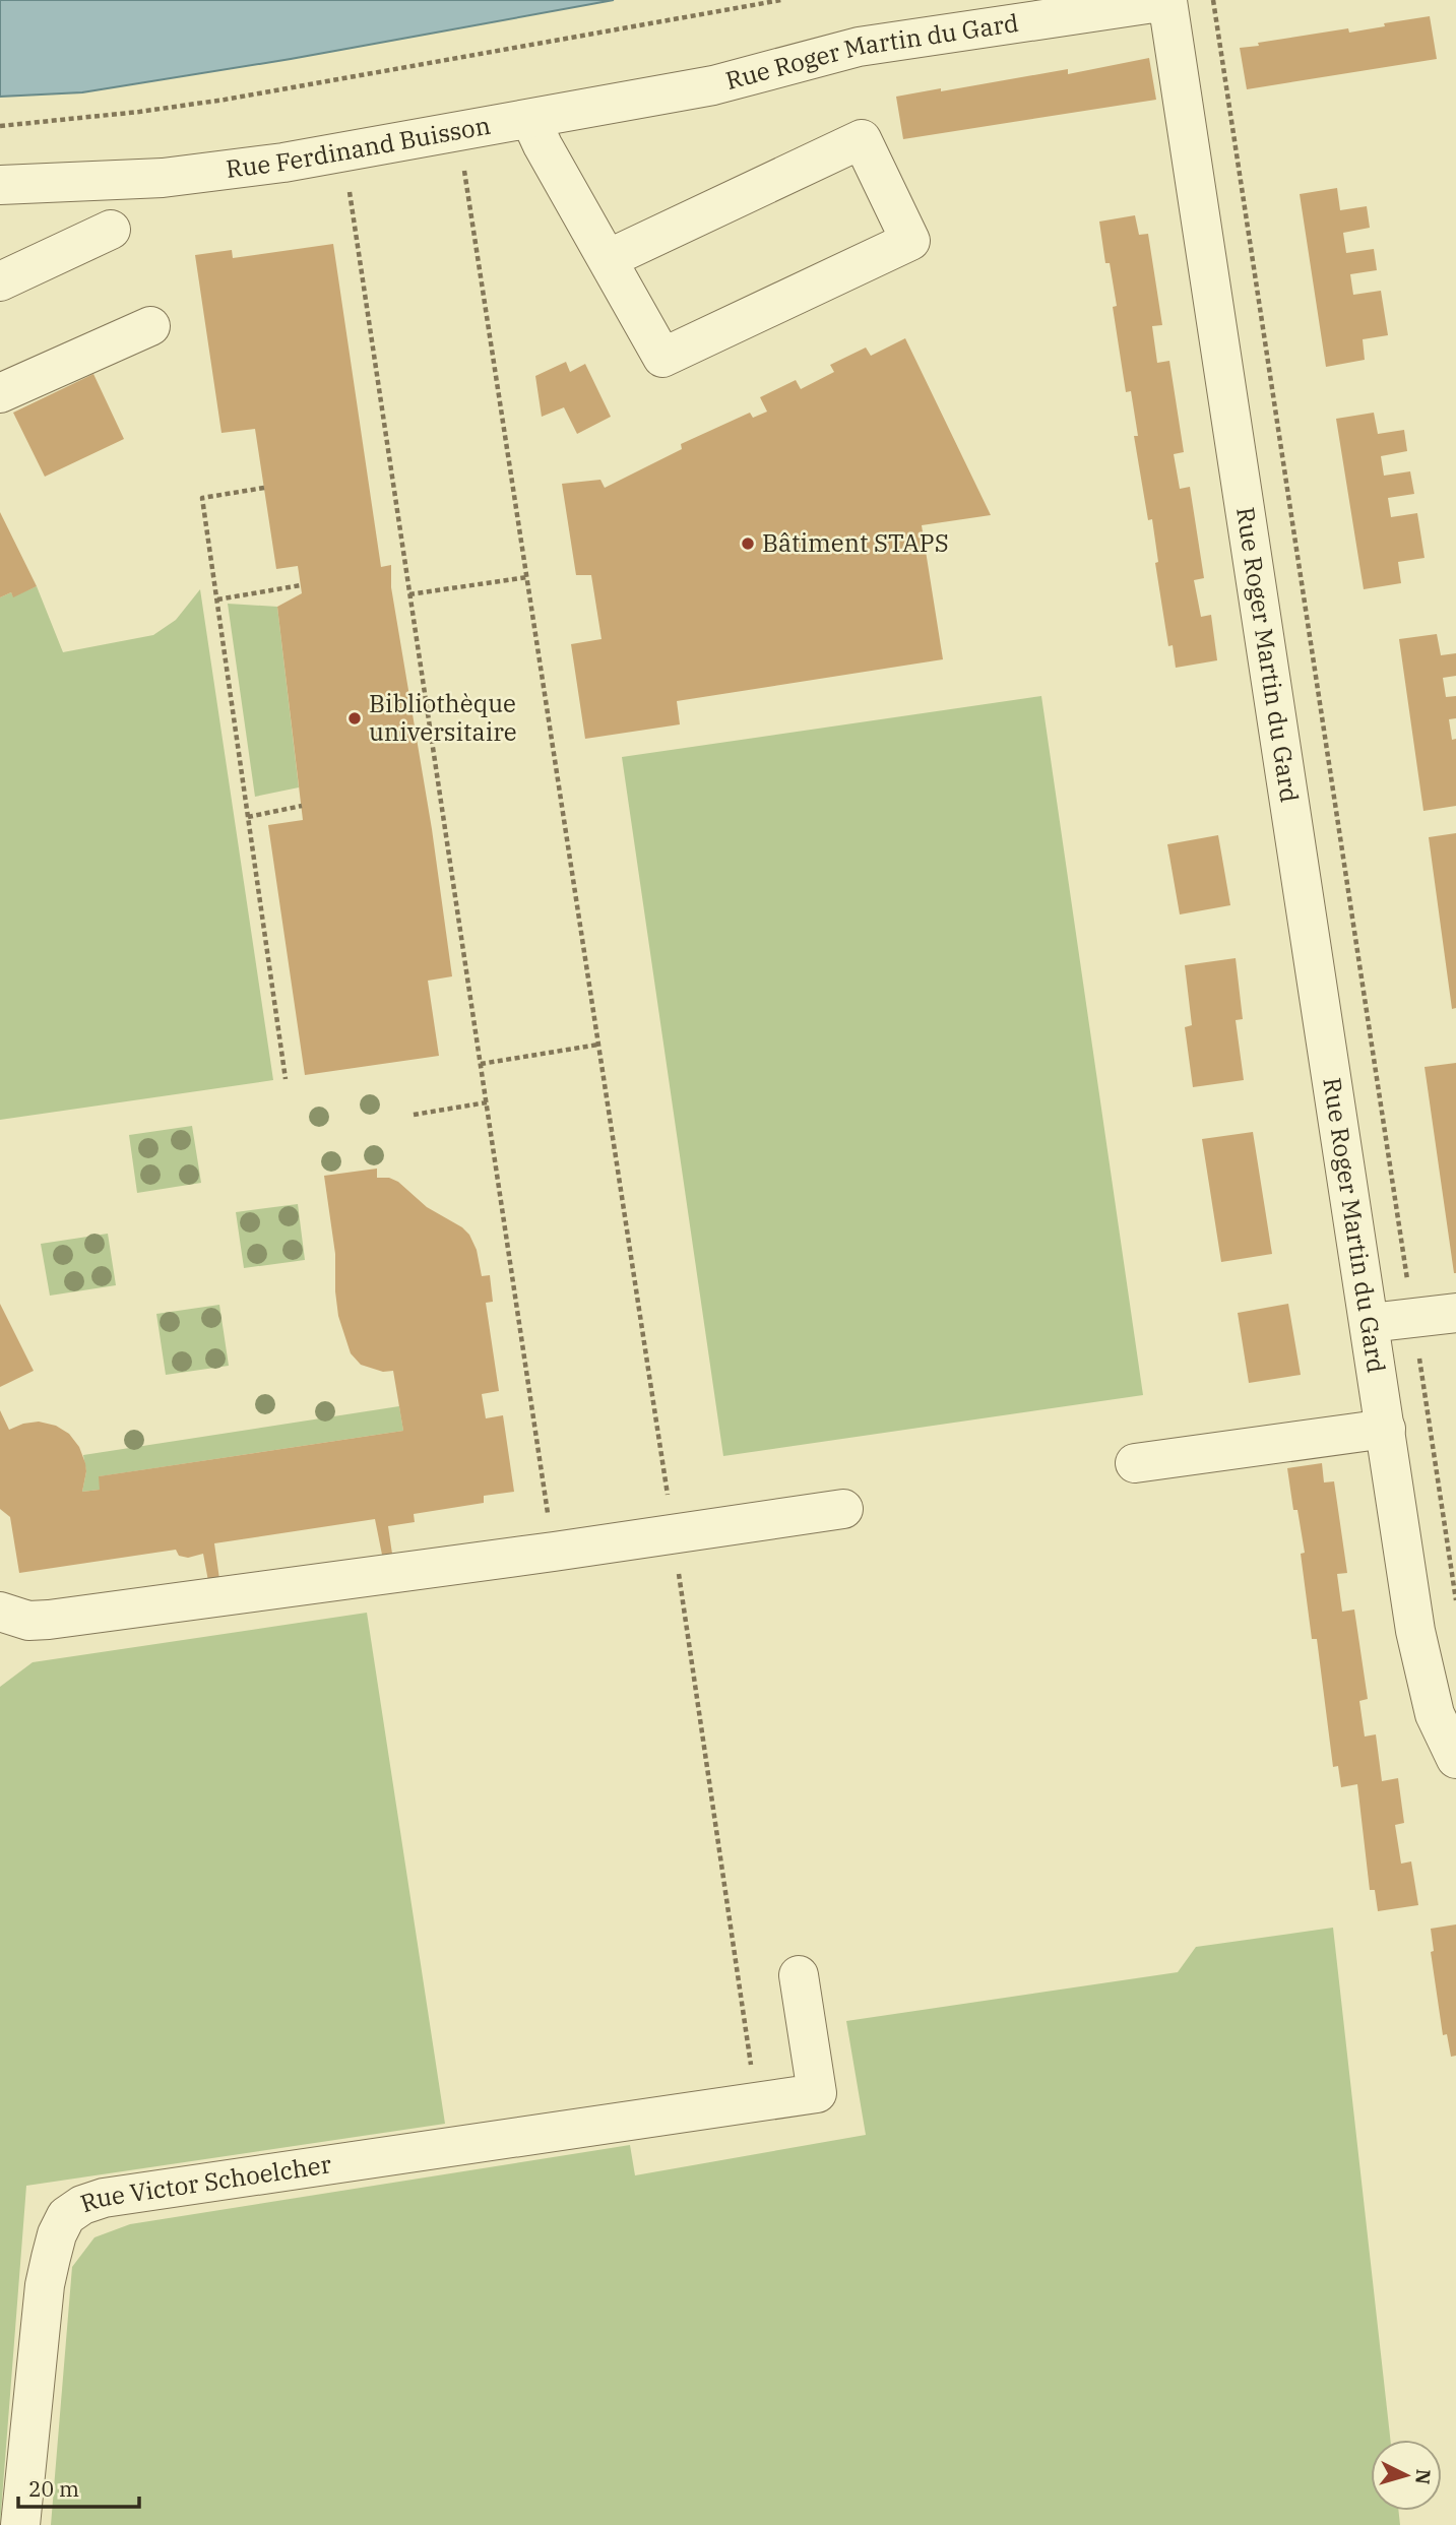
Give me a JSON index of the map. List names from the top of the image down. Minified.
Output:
{"streets":{"street":["Rue Roger Martin du Gard","Rue Ferdinand Buisson","Rue Victor Schoelcher"]},"crossings":[["Rue Roger Martin du Gard","Rue Ferdinand Buisson"]],"places":["Bâtiment STAPS","Bibliothèque universitaire"],"scale_bar":"20 m","north":"right"}
